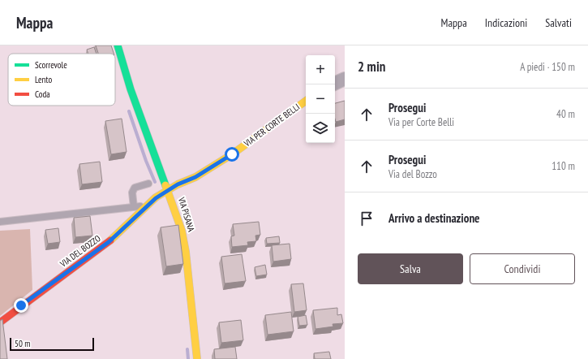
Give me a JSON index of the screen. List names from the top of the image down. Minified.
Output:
{"streets":{"street":["VIA PER CORTE BELLI","VIA PISANA","VIA DEL BOZZO"]},"crossings":[["VIA PER CORTE BELLI","VIA PISANA"],["VIA PER CORTE BELLI","VIA DEL BOZZO"],["VIA PISANA","VIA DEL BOZZO"]],"legend":["Scorrevole","Lento","Coda"],"scale_bar":"50 m","page":{"header":"Mappa","nav":["Mappa","Indicazioni","Salvati"],"heading":["2 min","A piedi · 150 m"],"map_buttons":["+","−"],"list":[["Prosegui","Via per Corte Belli","40 m"],["Prosegui","Via del Bozzo","110 m"],"Arrivo a destinazione"],"buttons":["Salva","Condividi"],"scale":"50 m"}}
